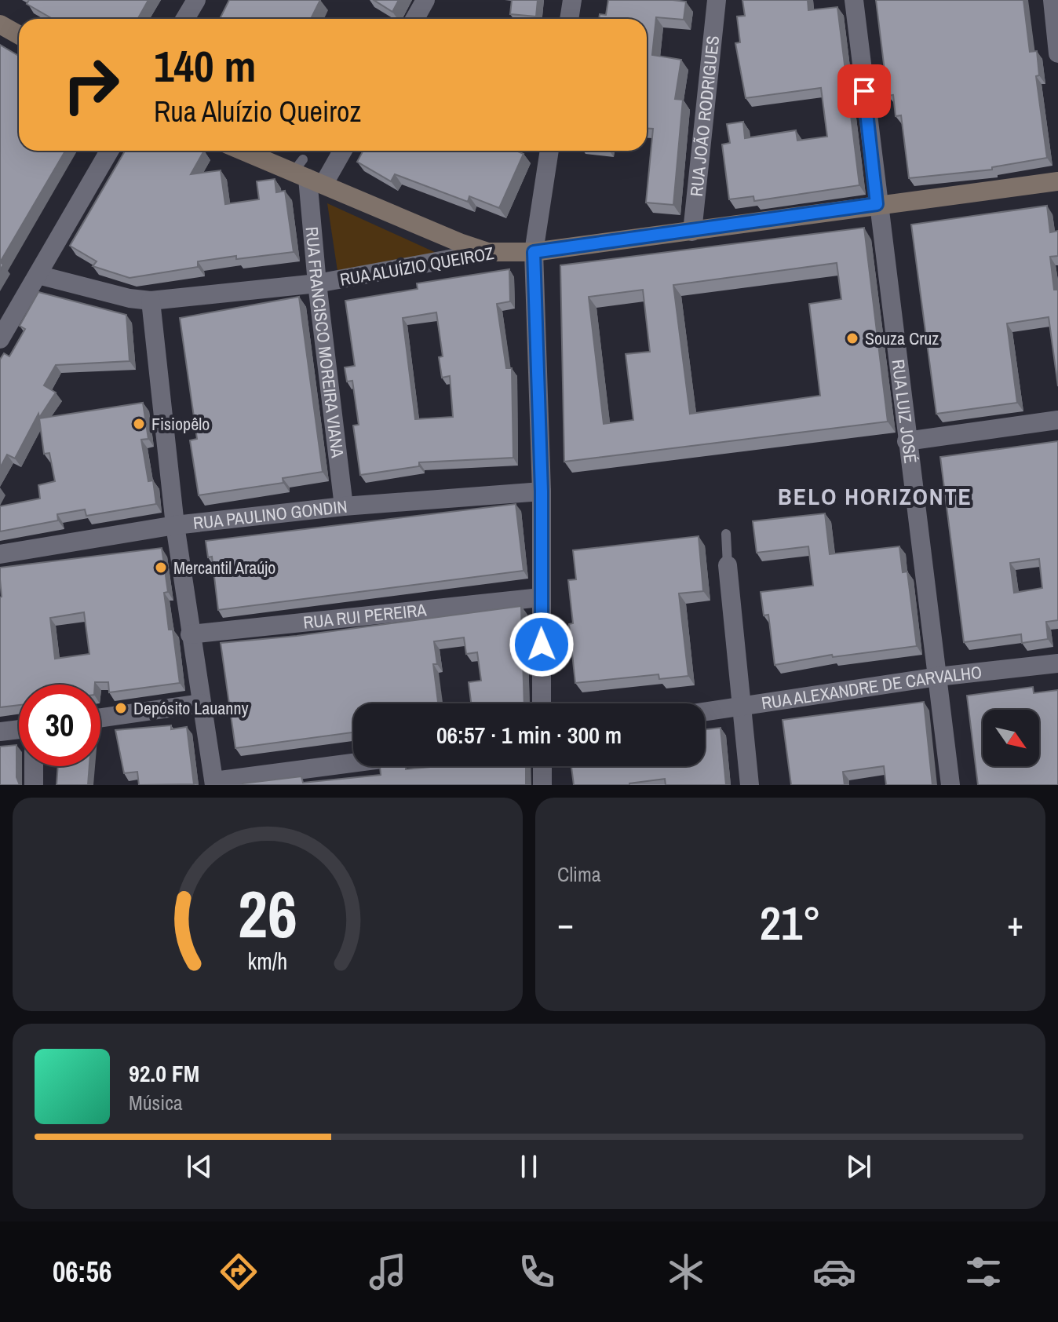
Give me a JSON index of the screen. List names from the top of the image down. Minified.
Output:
{"streets":{"main road":["RUA ALUÍZIO QUEIROZ"],"street":["RUA JOÃO RODRIGUES","RUA FRANCISCO MOREIRA VIANA","RUA LUIZ JOSÉ","RUA PAULINO GONDIN","RUA RUI PEREIRA","RUA ALEXANDRE DE CARVALHO"]},"crossings":[["RUA JOÃO RODRIGUES","RUA ALUÍZIO QUEIROZ"],["RUA ALUÍZIO QUEIROZ","RUA FRANCISCO MOREIRA VIANA"],["RUA ALUÍZIO QUEIROZ","RUA LUIZ JOSÉ"],["RUA FRANCISCO MOREIRA VIANA","RUA PAULINO GONDIN"],["RUA LUIZ JOSÉ","RUA ALEXANDRE DE CARVALHO"]],"districts":["BELO HORIZONTE"],"places":["Souza Cruz","Fisiopêlo","Mercantil Araújo","Depósito Lauanny"],"north":"bottom right","page":{"turn":["140 m","Rua Aluízio Queiroz"],"limit":"30","trip":"06:57 · 1 min · 300 m","tile":"Clima","heat":["−","21°","+"],"song":["92.0 FM","Música"],"tabs":"06:56","gauge":["26","km/h"]}}
